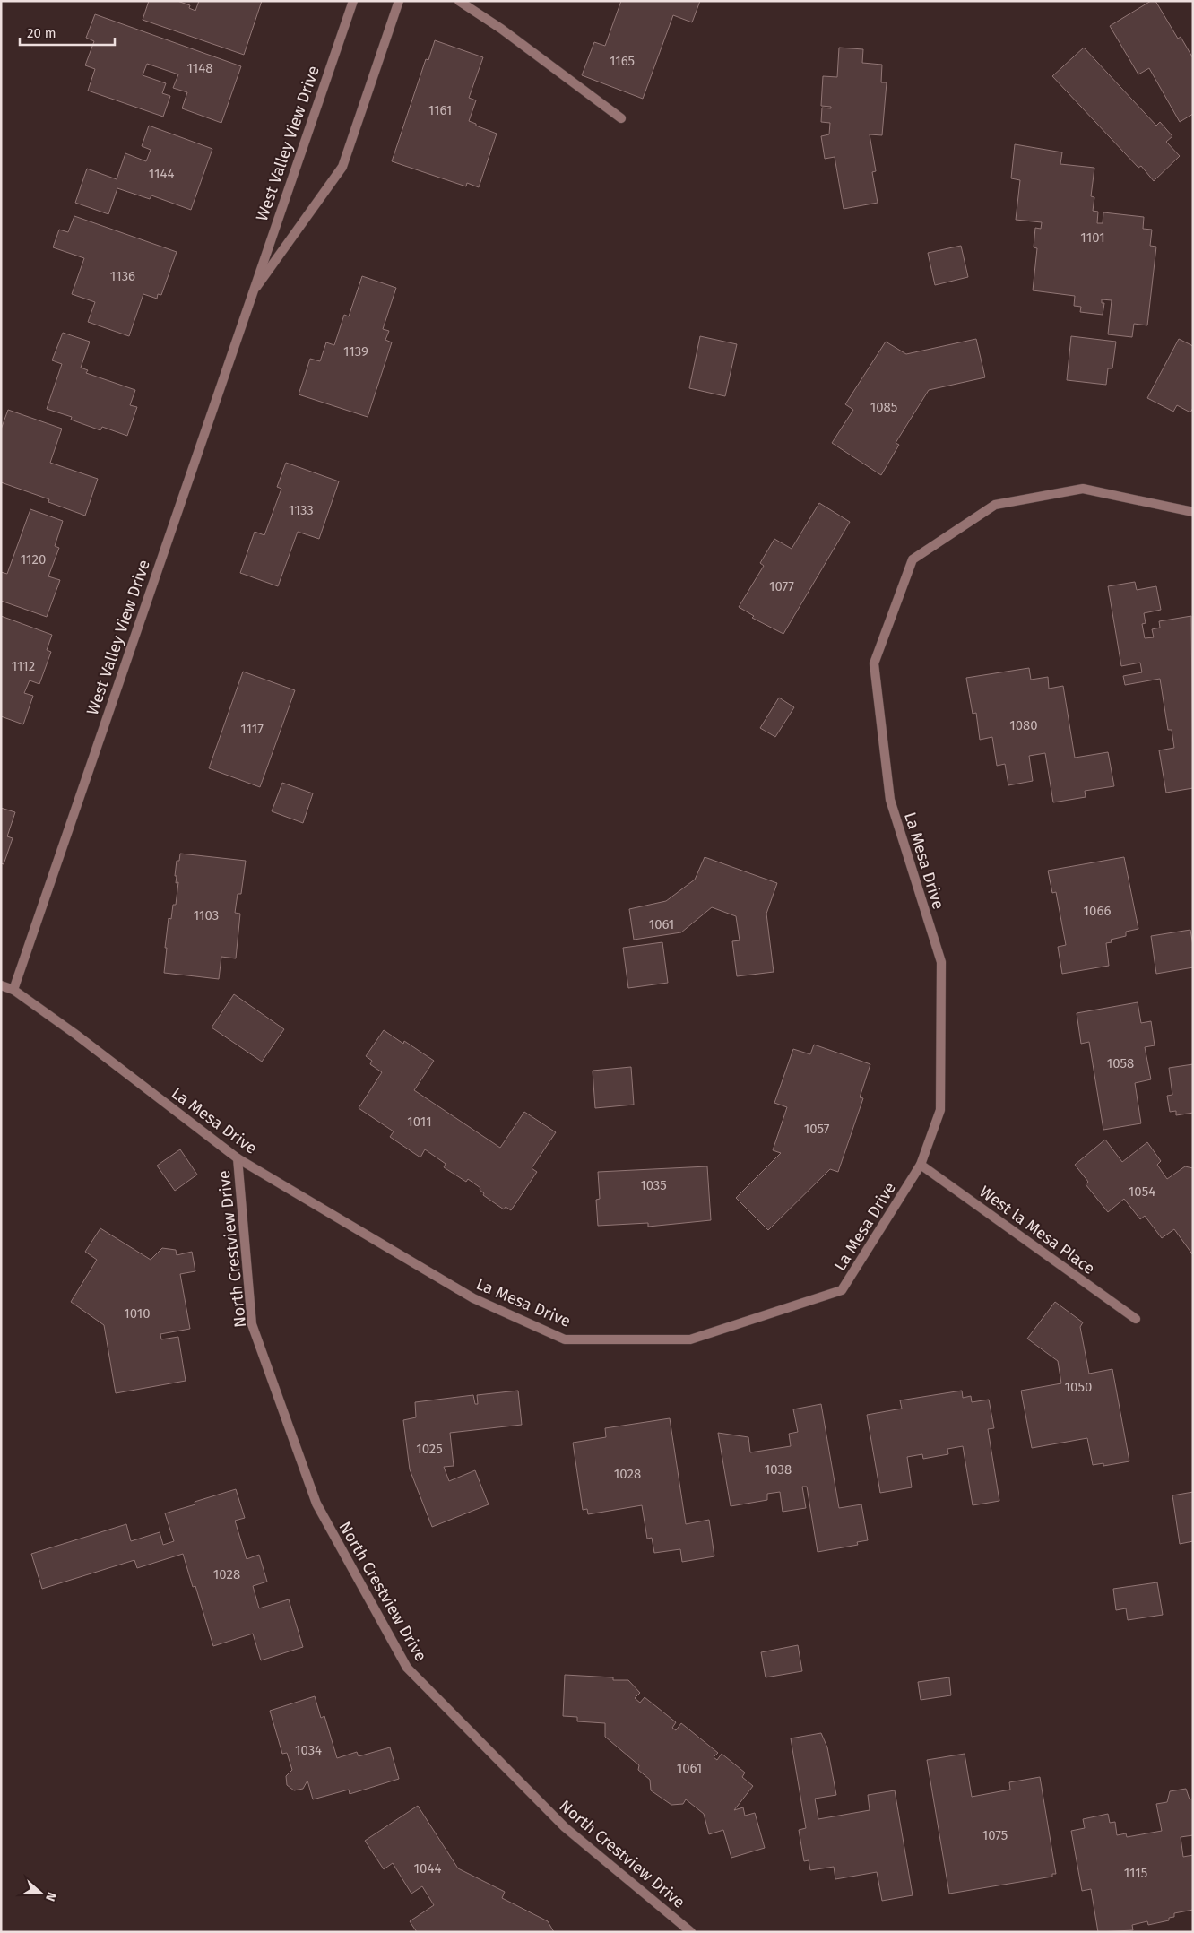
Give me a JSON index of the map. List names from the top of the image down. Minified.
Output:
{"streets":{"street":["West Valley View Drive","La Mesa Drive","West la Mesa Place","North Crestview Drive"]},"crossings":[["West Valley View Drive","La Mesa Drive"],["La Mesa Drive","West la Mesa Place"],["La Mesa Drive","North Crestview Drive"]],"house_numbers":["1165","1148","1161","1144","1101","1136","1139","1085","1133","1120","1077","1112","1080","1117","1066","1103","1061","1058","1011","1057","1035","1054","1010","1050","1025","1038","1028","1028","1034","1061","1075","1044","1115"],"scale_bar":"20 m","north":"right"}
